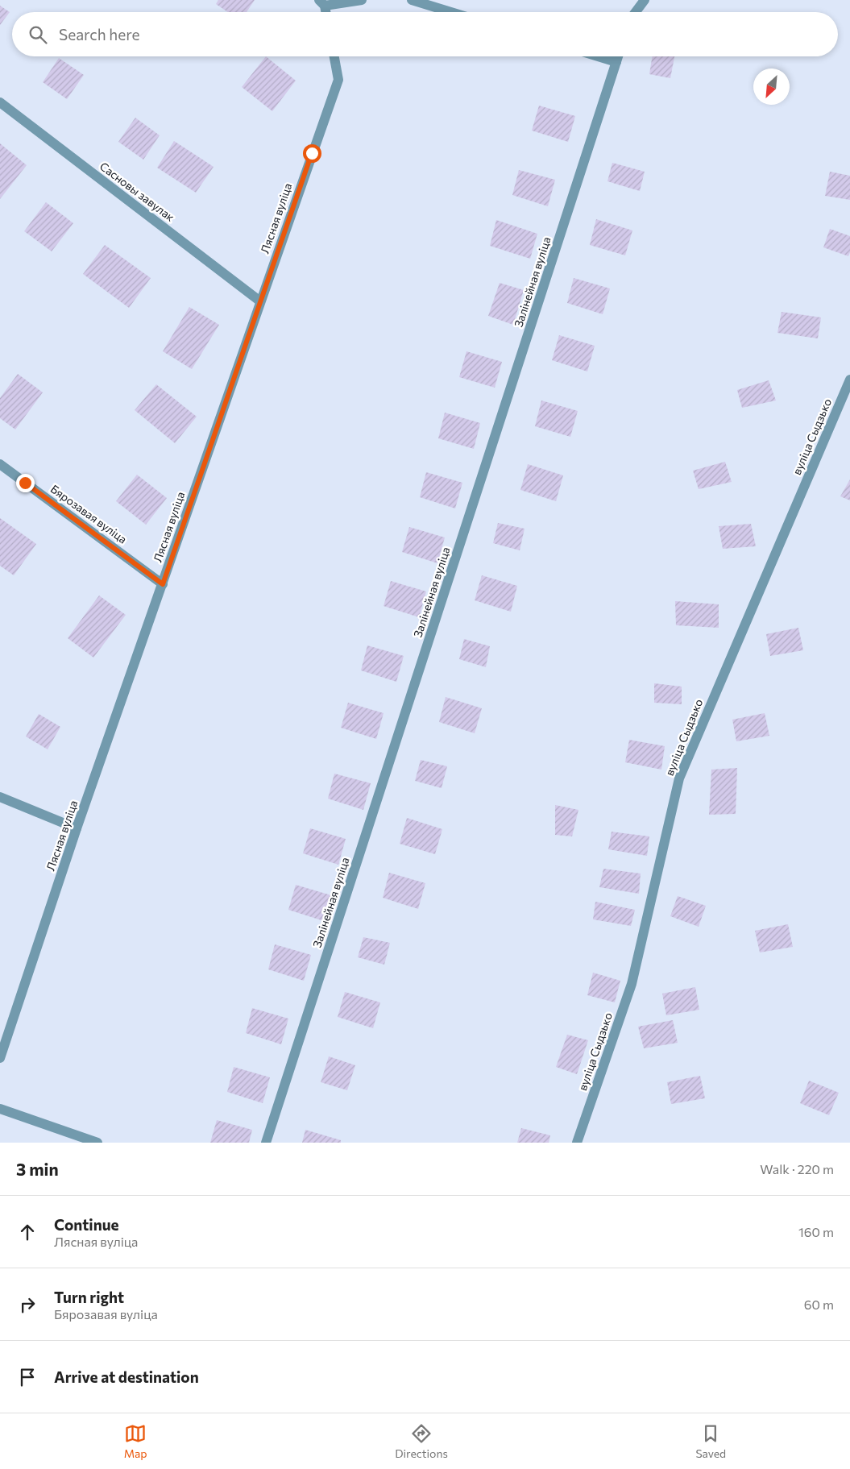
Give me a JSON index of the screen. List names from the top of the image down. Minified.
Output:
{"streets":{"street":["Сасновы завулак","Лясная вуліца","Залінейная вуліца","вуліца Сыдзько","Бярозавая вуліца"]},"crossings":[["Сасновы завулак","Лясная вуліца"],["Лясная вуліца","Бярозавая вуліца"]],"north":"bottom left","page":{"search":"Search here","heading":["3 min","Walk · 220 m"],"list":[["Continue","Лясная вуліца","160 m"],["Turn right","Бярозавая вуліца","60 m"],"Arrive at destination"],"nav":["Map","Directions","Saved"]}}
